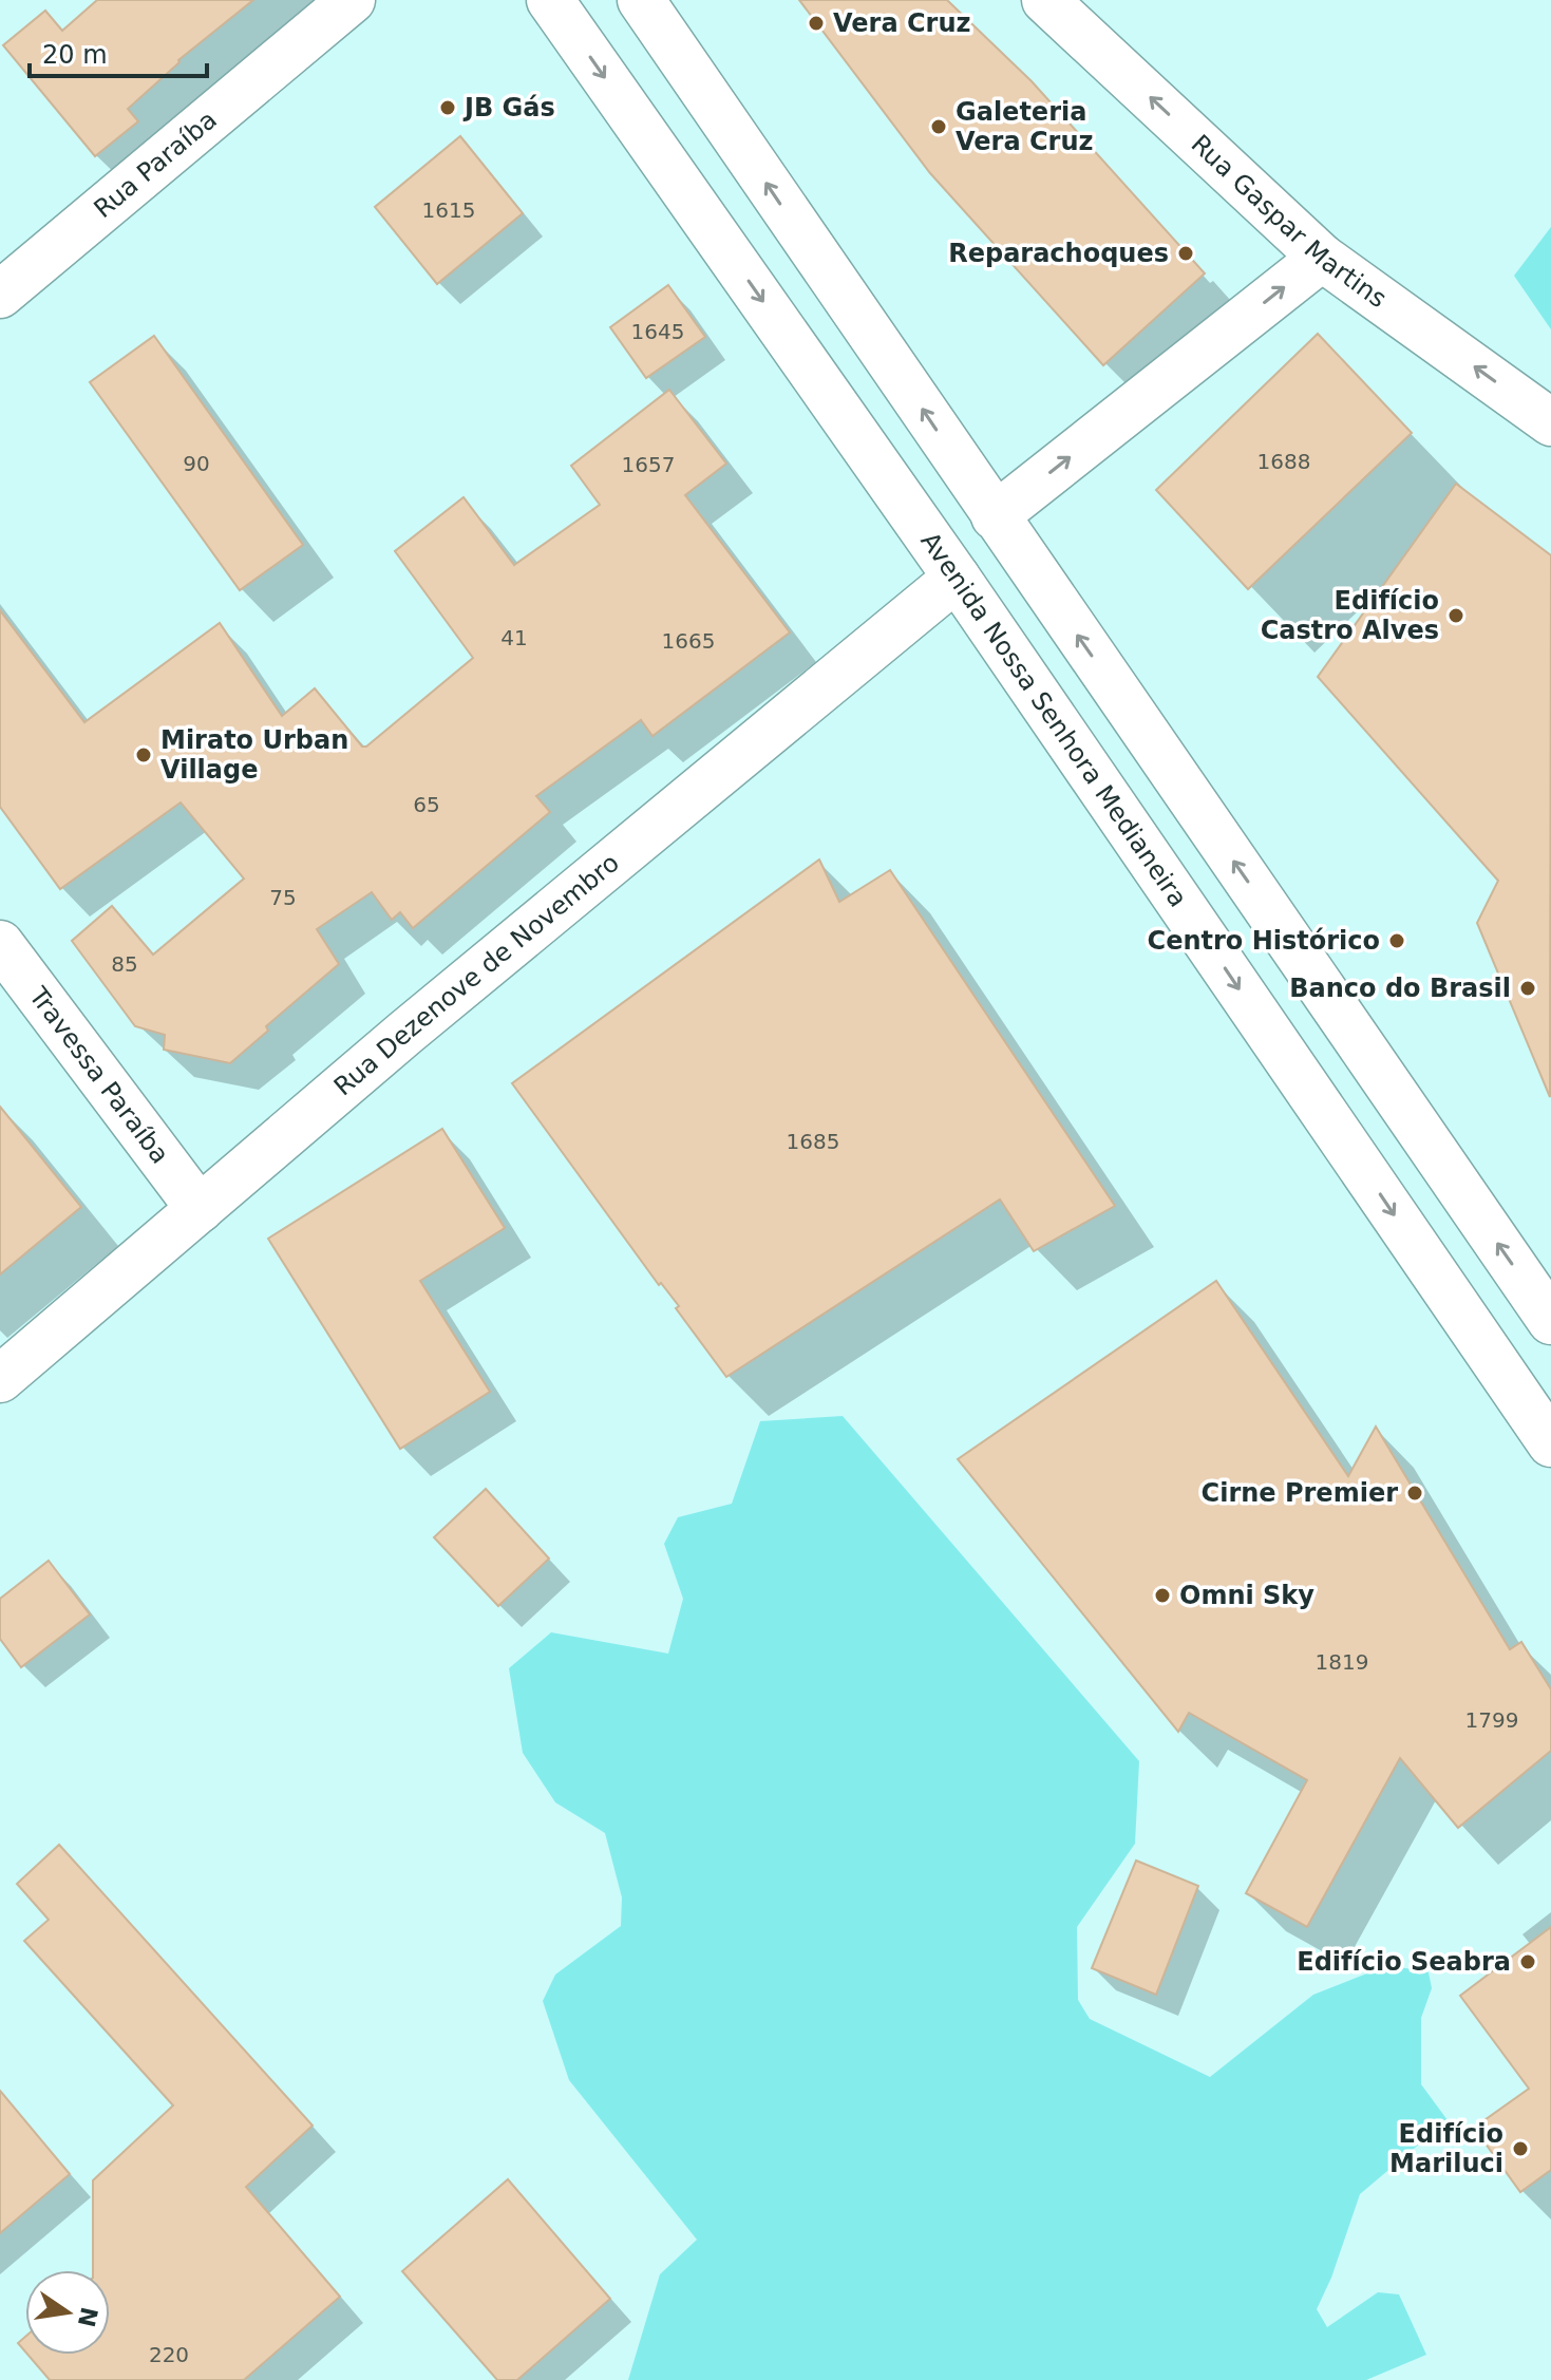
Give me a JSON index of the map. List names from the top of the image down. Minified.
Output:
{"streets":{"main road":["Rua Paraíba","Rua Gaspar Martins","Avenida Nossa Senhora Medianeira","Rua Dezenove de Novembro","Travessa Paraíba"]},"crossings":[["Avenida Nossa Senhora Medianeira","Rua Dezenove de Novembro"],["Rua Dezenove de Novembro","Travessa Paraíba"]],"places":["Vera Cruz","JB Gás","Galeteria Vera Cruz","Reparachoques","Edifício Castro Alves","Mirato Urban Village","Centro Histórico","Banco do Brasil","Cirne Premier","Omni Sky","Edifício Seabra","Edifício Mariluci"],"house_numbers":["1615","1645","1688","90","1657","41","1665","65","75","85","1685","1819","1799","220"],"scale_bar":"20 m","north":"right"}
